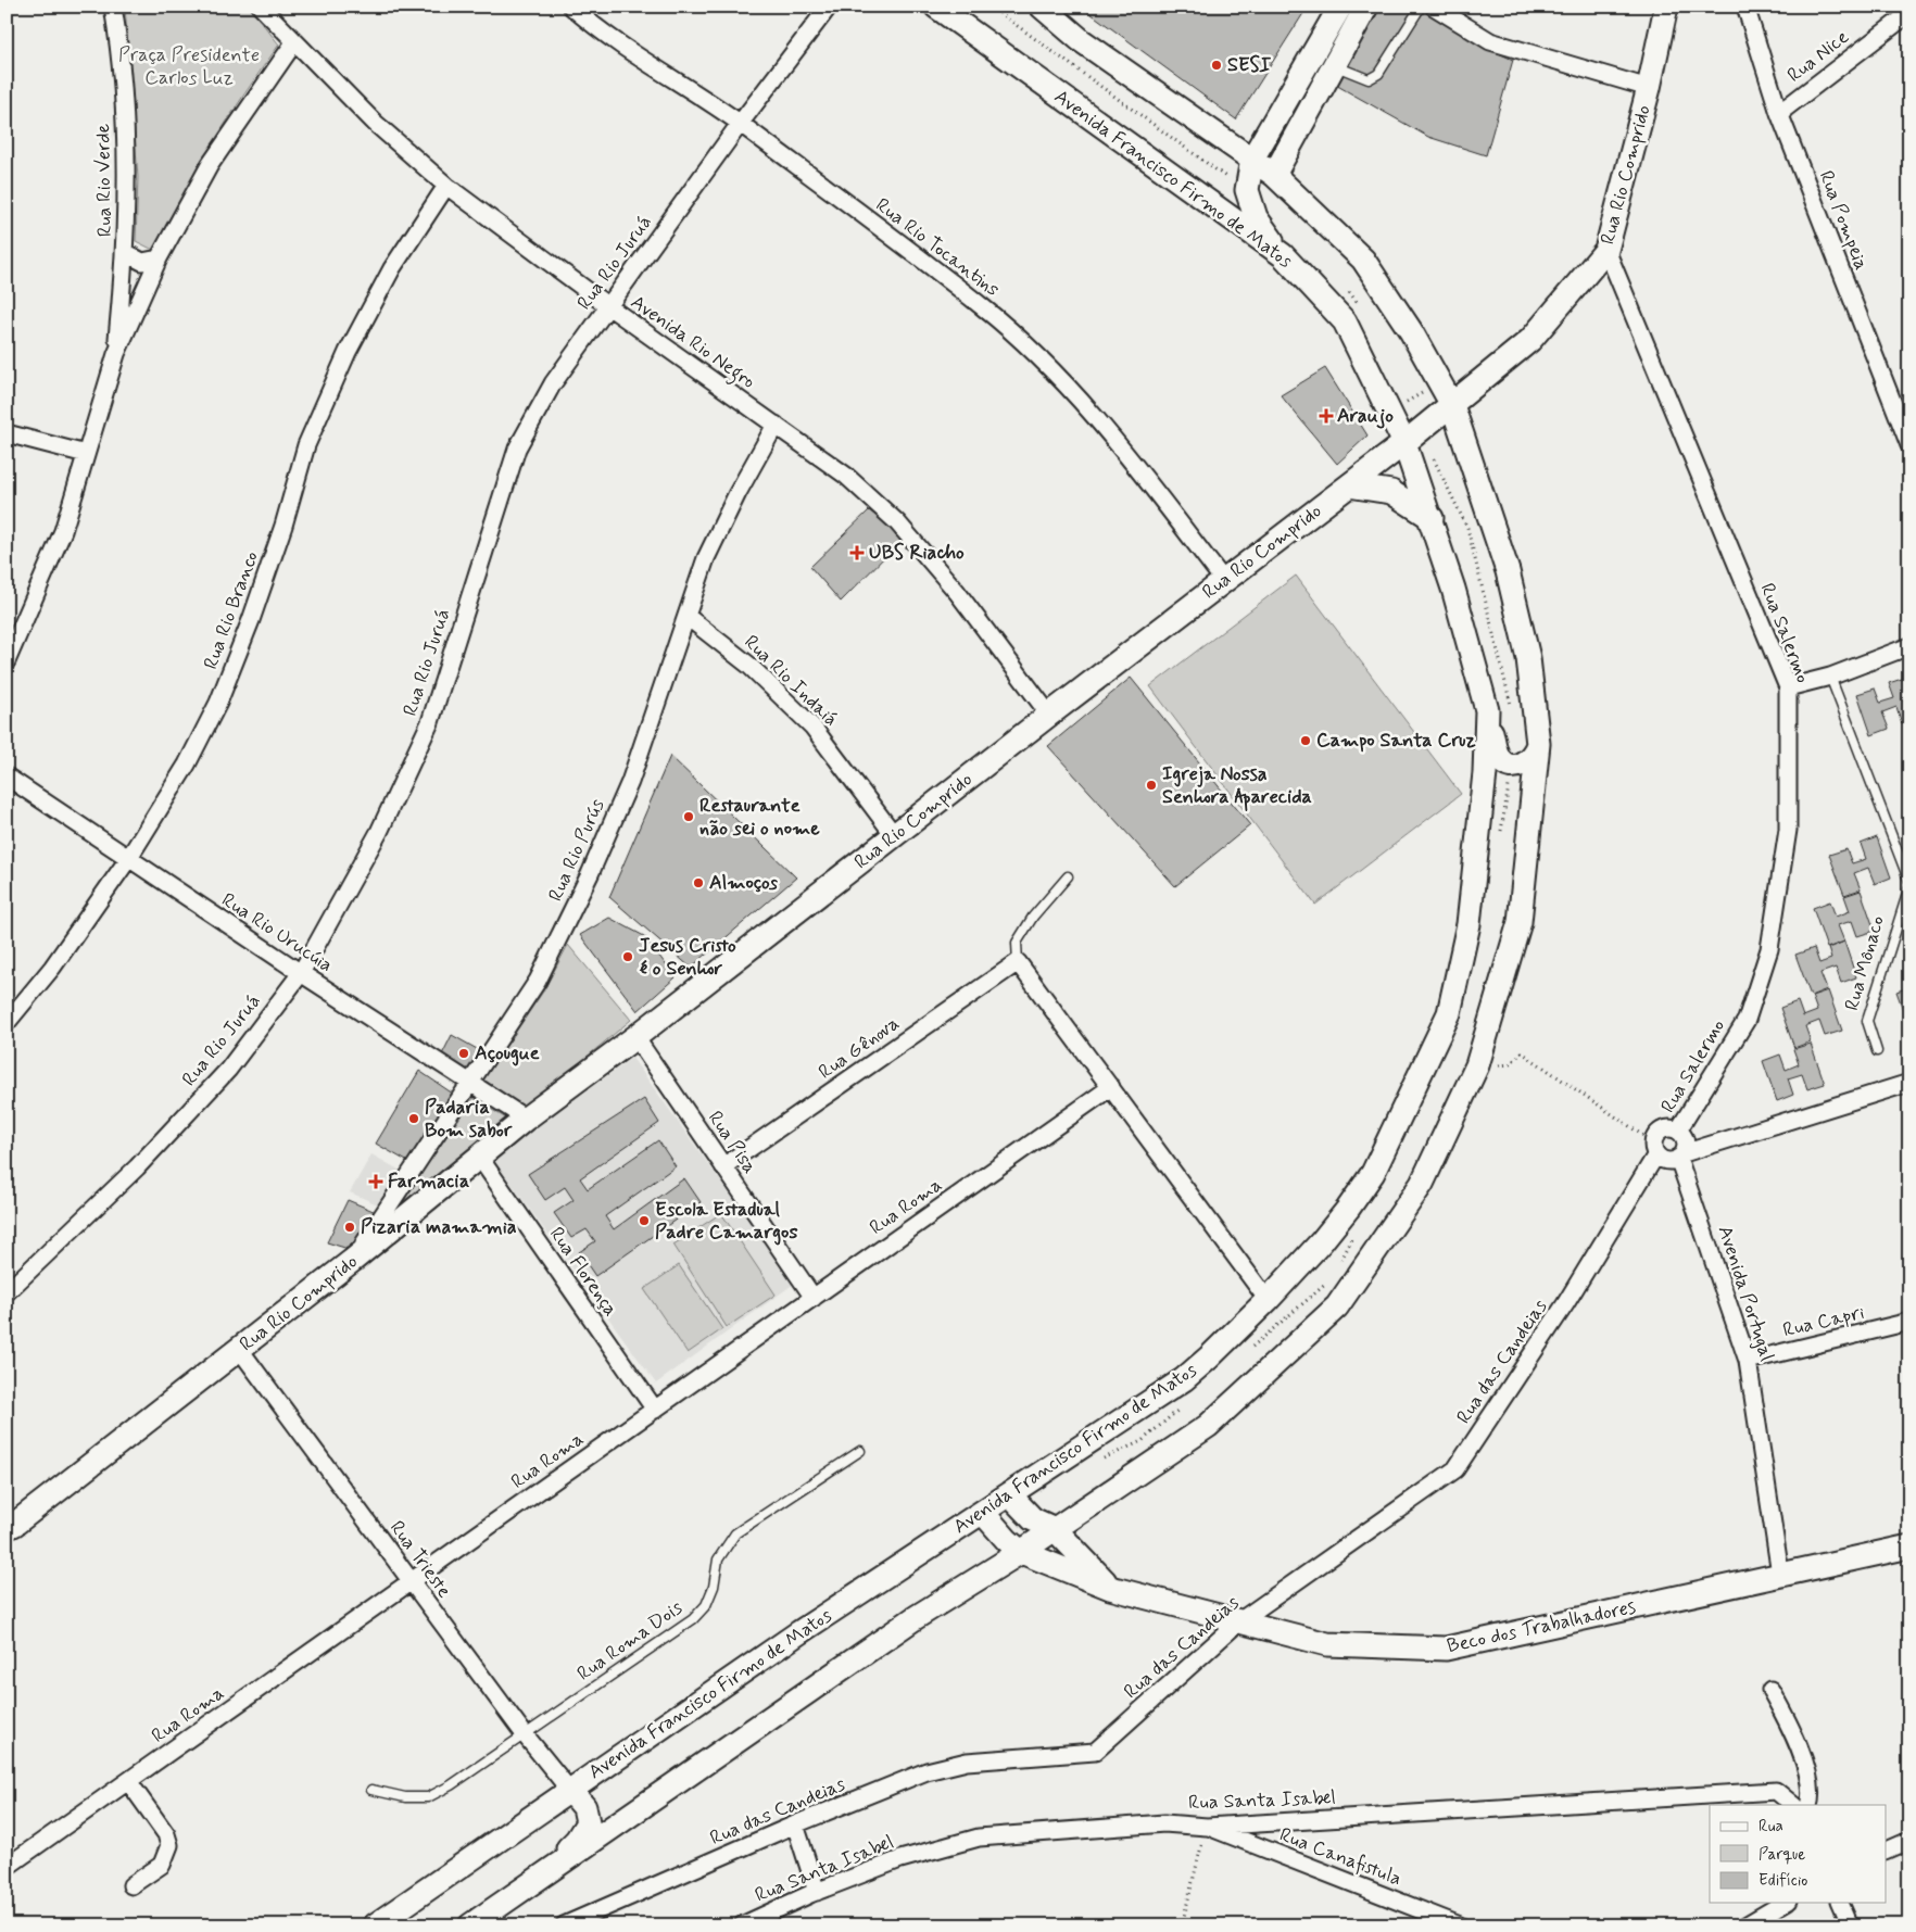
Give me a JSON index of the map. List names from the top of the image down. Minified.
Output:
{"streets":{"street":["Rua Nice","Rua Rio Comprido","Avenida Francisco Firmo de Matos","Rua Rio Verde","Rua Pompeia","Rua Rio Tocantins","Rua Rio Juruá","Avenida Rio Negro","Rua Rio Branco","Rua Salermo","Rua Rio Indaiá","Rua Rio Purús","Rua Rio Urucúia","Rua Gênova","Rua Pisa","Rua Roma","Rua Florença","Avenida Portugal","Rua Capri","Rua das Candeias","Rua Trieste","Beco dos Trabalhadores","Rua Santa Isabel","Rua Canafistula"],"lane":["Rua Mônaco","Rua Roma Dois"]},"crossings":[["Rua Nice","Rua Pompeia"],["Rua Rio Comprido","Avenida Francisco Firmo de Matos"],["Rua Rio Comprido","Rua Rio Tocantins"],["Rua Rio Comprido","Avenida Rio Negro"],["Rua Rio Comprido","Rua Salermo"],["Rua Rio Comprido","Rua Rio Indaiá"],["Rua Rio Comprido","Rua Rio Purús"],["Rua Rio Comprido","Rua Rio Urucúia"],["Rua Rio Comprido","Rua Pisa"],["Rua Rio Comprido","Rua Florença"],["Rua Rio Comprido","Rua Trieste"],["Avenida Francisco Firmo de Matos","Rua Trieste"],["Avenida Francisco Firmo de Matos","Beco dos Trabalhadores"],["Rua Rio Tocantins","Rua Rio Juruá"],["Rua Rio Juruá","Avenida Rio Negro"],["Rua Rio Juruá","Rua Rio Urucúia"],["Avenida Rio Negro","Rua Rio Branco"],["Avenida Rio Negro","Rua Rio Purús"],["Rua Rio Branco","Rua Rio Urucúia"],["Rua Salermo","Avenida Portugal"],["Rua Salermo","Rua das Candeias"],["Rua Rio Indaiá","Rua Rio Purús"],["Rua Rio Purús","Rua Rio Urucúia"],["Rua Gênova","Rua Pisa"],["Rua Pisa","Rua Roma"],["Rua Roma","Rua Florença"],["Rua Roma","Rua Trieste"],["Avenida Portugal","Rua Capri"],["Avenida Portugal","Rua das Candeias"],["Avenida Portugal","Beco dos Trabalhadores"],["Rua das Candeias","Beco dos Trabalhadores"],["Rua Trieste","Rua Roma Dois"],["Rua Santa Isabel","Rua Canafistula"]],"parks":["Praça Presidente Carlos Luz"],"places":{"other":["SESI","Campo Santa Cruz","Igreja Nossa Senhora Aparecida","Restaurante não sei o nome","Almoços","Jesus Cristo é o Senhor","Açougue","Padaria Bom sabor","Escola Estadual Padre Camargos","Pizaria mamamia"],"health":["Araujo","UBS Riacho","Farmacia"]},"legend":["Rua","Parque","Edifício"]}
